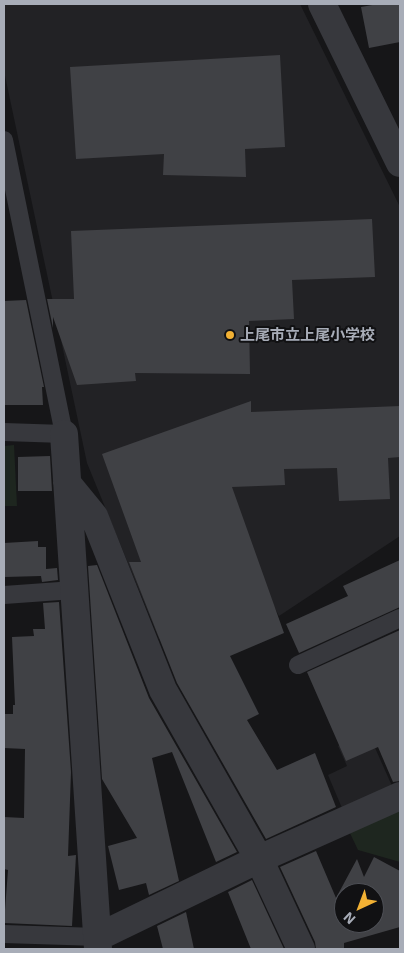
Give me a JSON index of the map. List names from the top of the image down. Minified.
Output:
{"places":["上尾市立上尾小学校"],"north":"bottom left"}
